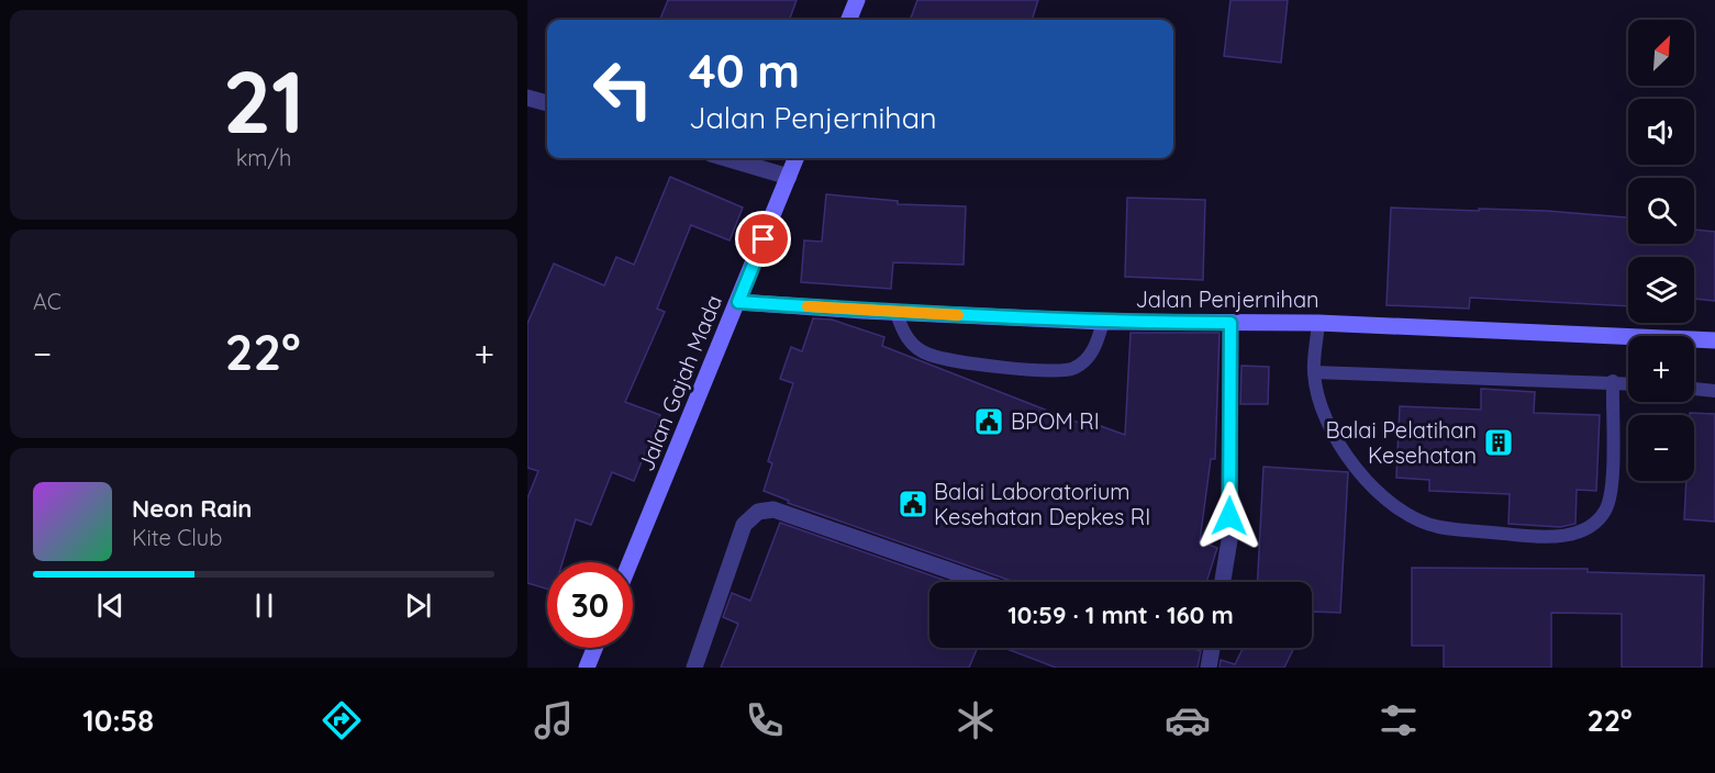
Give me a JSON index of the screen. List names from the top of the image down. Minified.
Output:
{"streets":{"street":["Jalan Penjernihan","Jalan Gajah Mada"]},"crossings":[["Jalan Penjernihan","Jalan Gajah Mada"]],"places":{"public building":["BPOM RI","Balai Laboratorium Kesehatan Depkes RI"],"building":["Balai Pelatihan Kesehatan"]},"north":"top right","page":{"tile":[["21","km/h"],"AC"],"map_buttons":["+","−"],"turn":["40 m","Jalan Penjernihan"],"heat":["−","22°","+"],"song":["Neon Rain","Kite Club"],"limit":"30","trip":"10:59 · 1 mnt · 160 m","tabs":["10:58","22°"]}}
